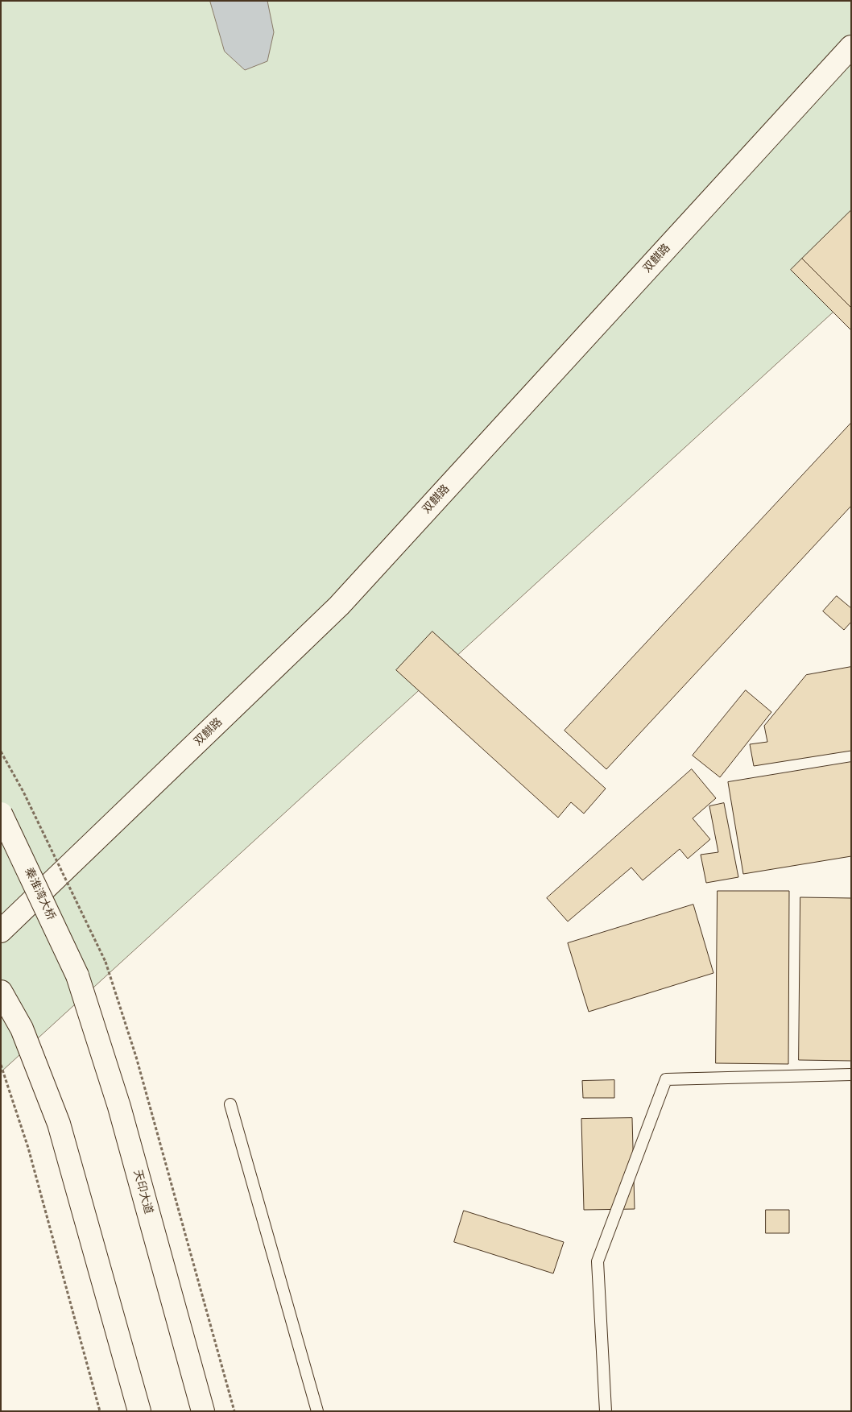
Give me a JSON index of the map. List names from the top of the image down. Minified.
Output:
{"streets":{"street":["双麒路","秦淮湾大桥","天印大道"]},"crossings":[["秦淮湾大桥","天印大道"]]}
